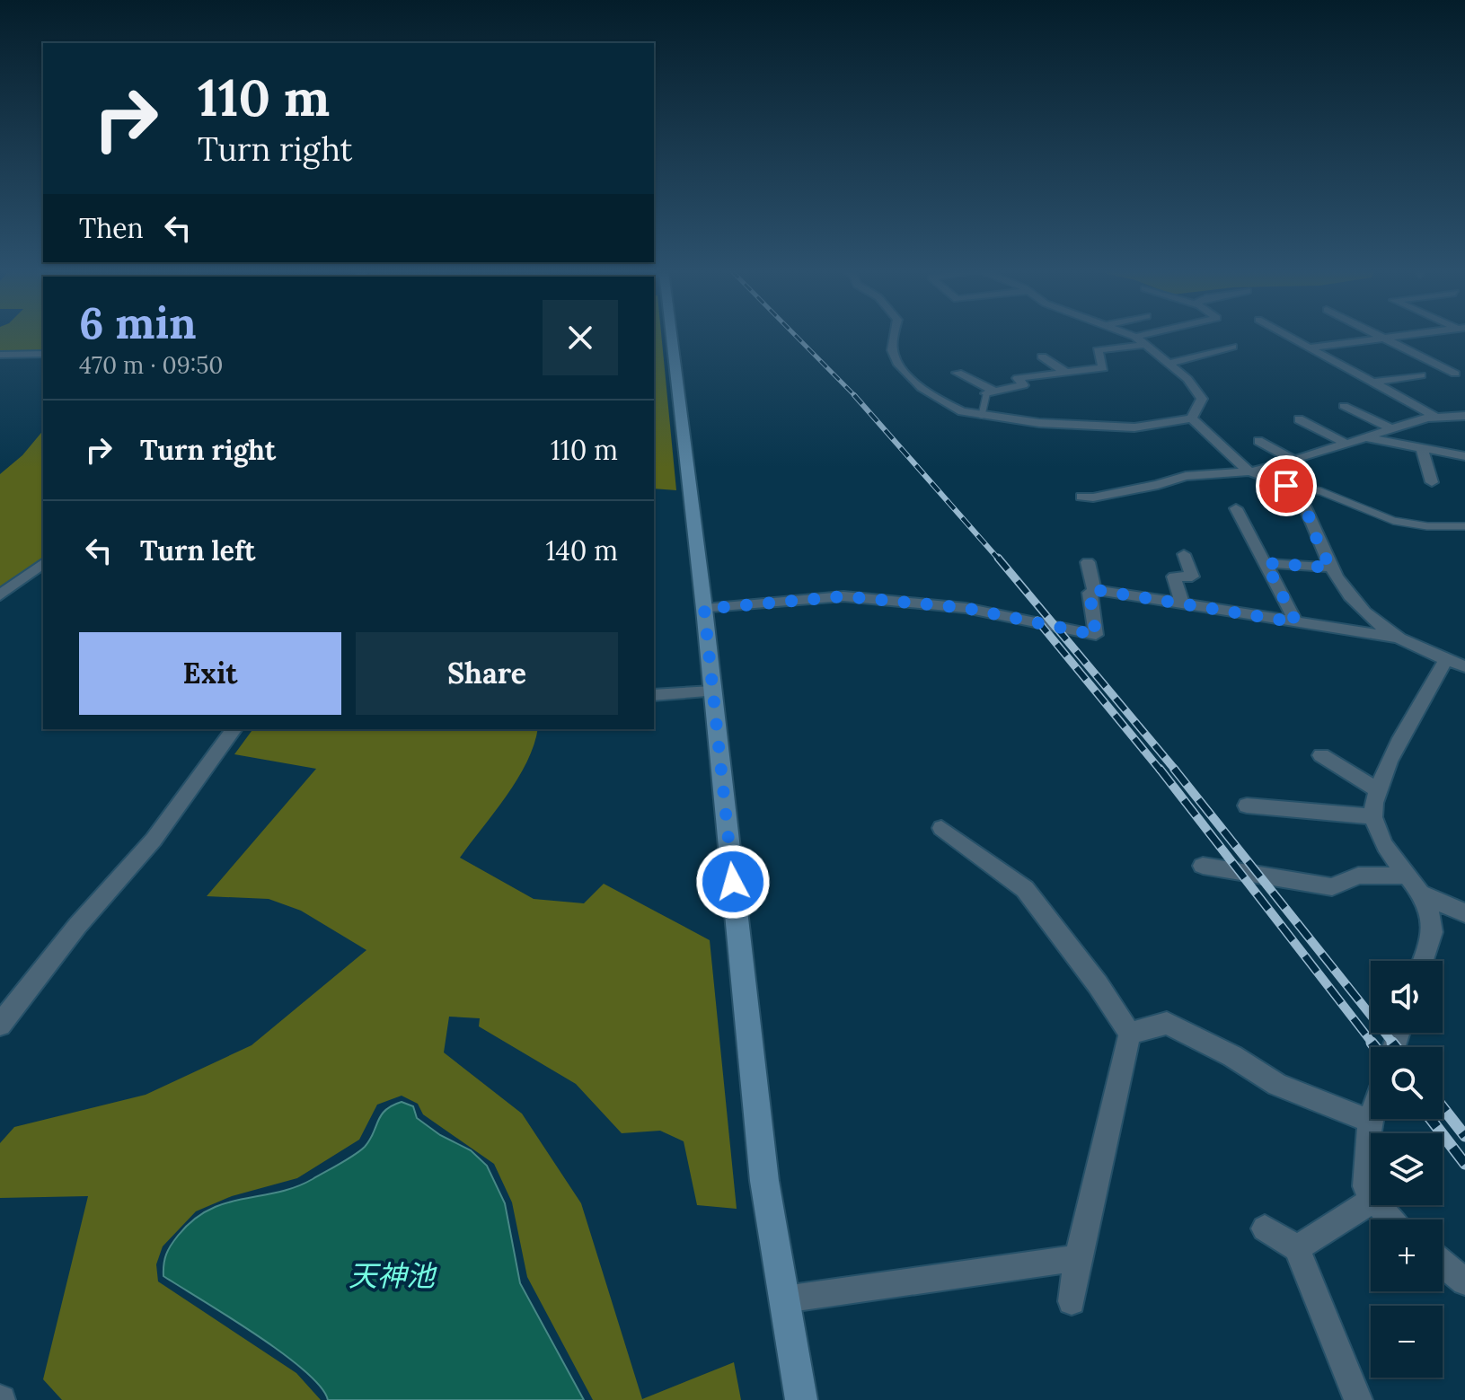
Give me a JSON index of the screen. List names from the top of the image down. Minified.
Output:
{"water":["天神池"],"page":{"turn":["110 m","Turn right"],"then":"Then","heading":["6 min","470 m · 09:50"],"list":[{"name":"Turn right","value":"110 m"},{"name":"Turn left","value":"140 m"}],"buttons":["Exit","Share"],"map_buttons":["+","−"]}}
